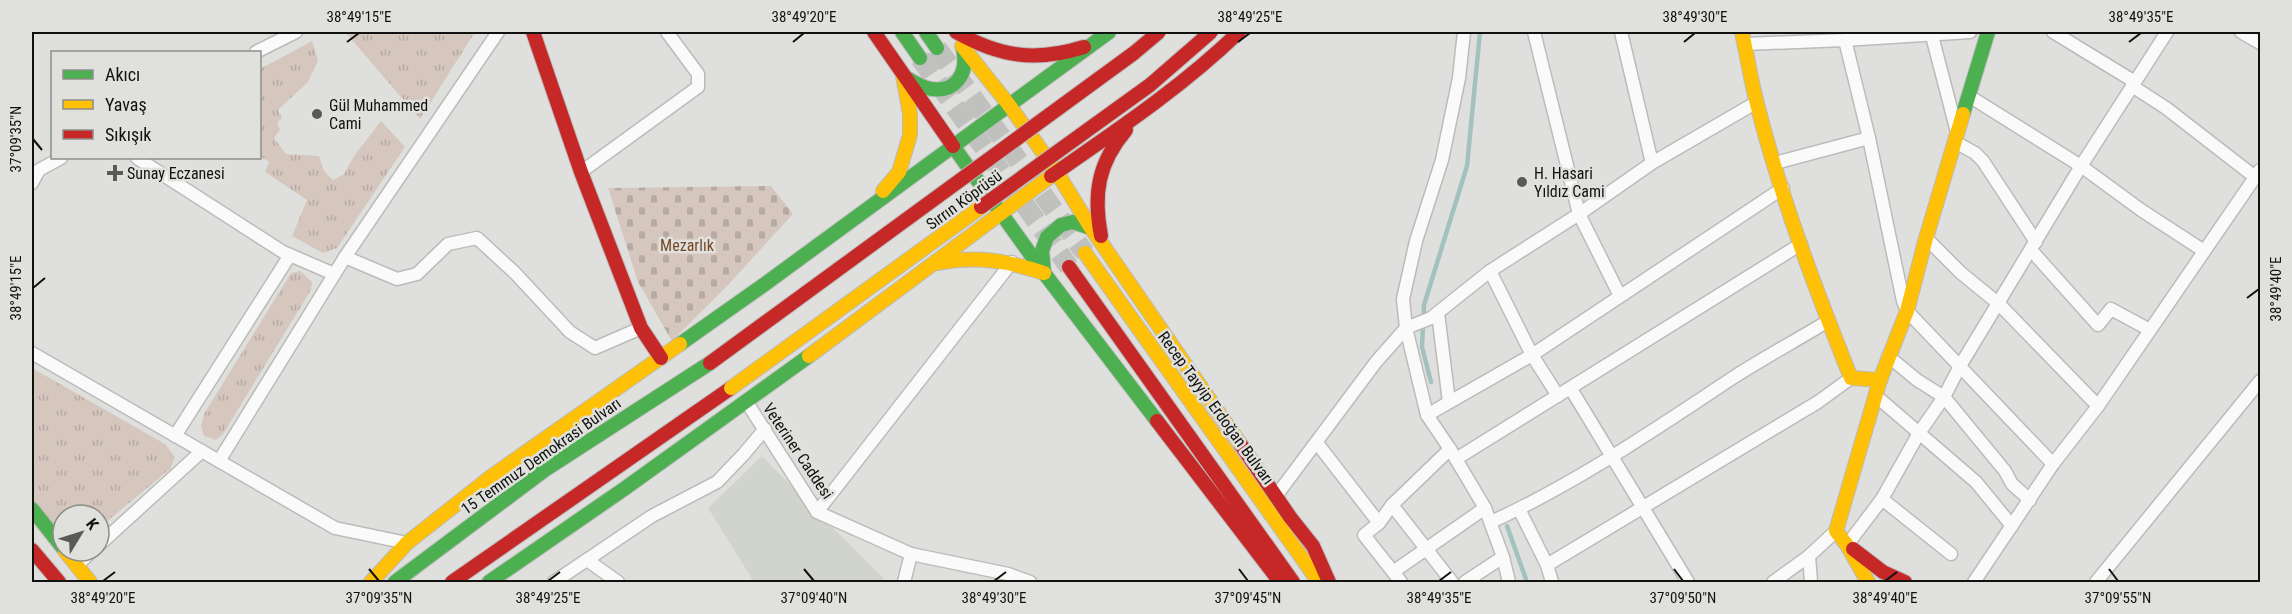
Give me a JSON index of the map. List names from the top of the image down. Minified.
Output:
{"streets":{"main road":["Sırrın Köprüsü","Recep Tayyip Erdoğan Bulvarı","15 Temmuz Demokrasi Bulvarı"],"street":["Veteriner Caddesi"]},"crossings":[["Sırrın Köprüsü","15 Temmuz Demokrasi Bulvarı"]],"parks":["Mezarlık"],"places":{"other":["Gül Muhammed Cami","H. Hasari Yıldız Cami"],"health":["Sunay Eczanesi"]},"legend":["Akıcı","Yavaş","Sıkışık"],"north":"top right","coordinates":["38°49'15\"E","38°49'20\"E","38°49'25\"E","38°49'30\"E","38°49'35\"E","37°09'35\"N","38°49'40\"E","37°09'40\"N","37°09'45\"N","37°09'50\"N","37°09'55\"N"]}
